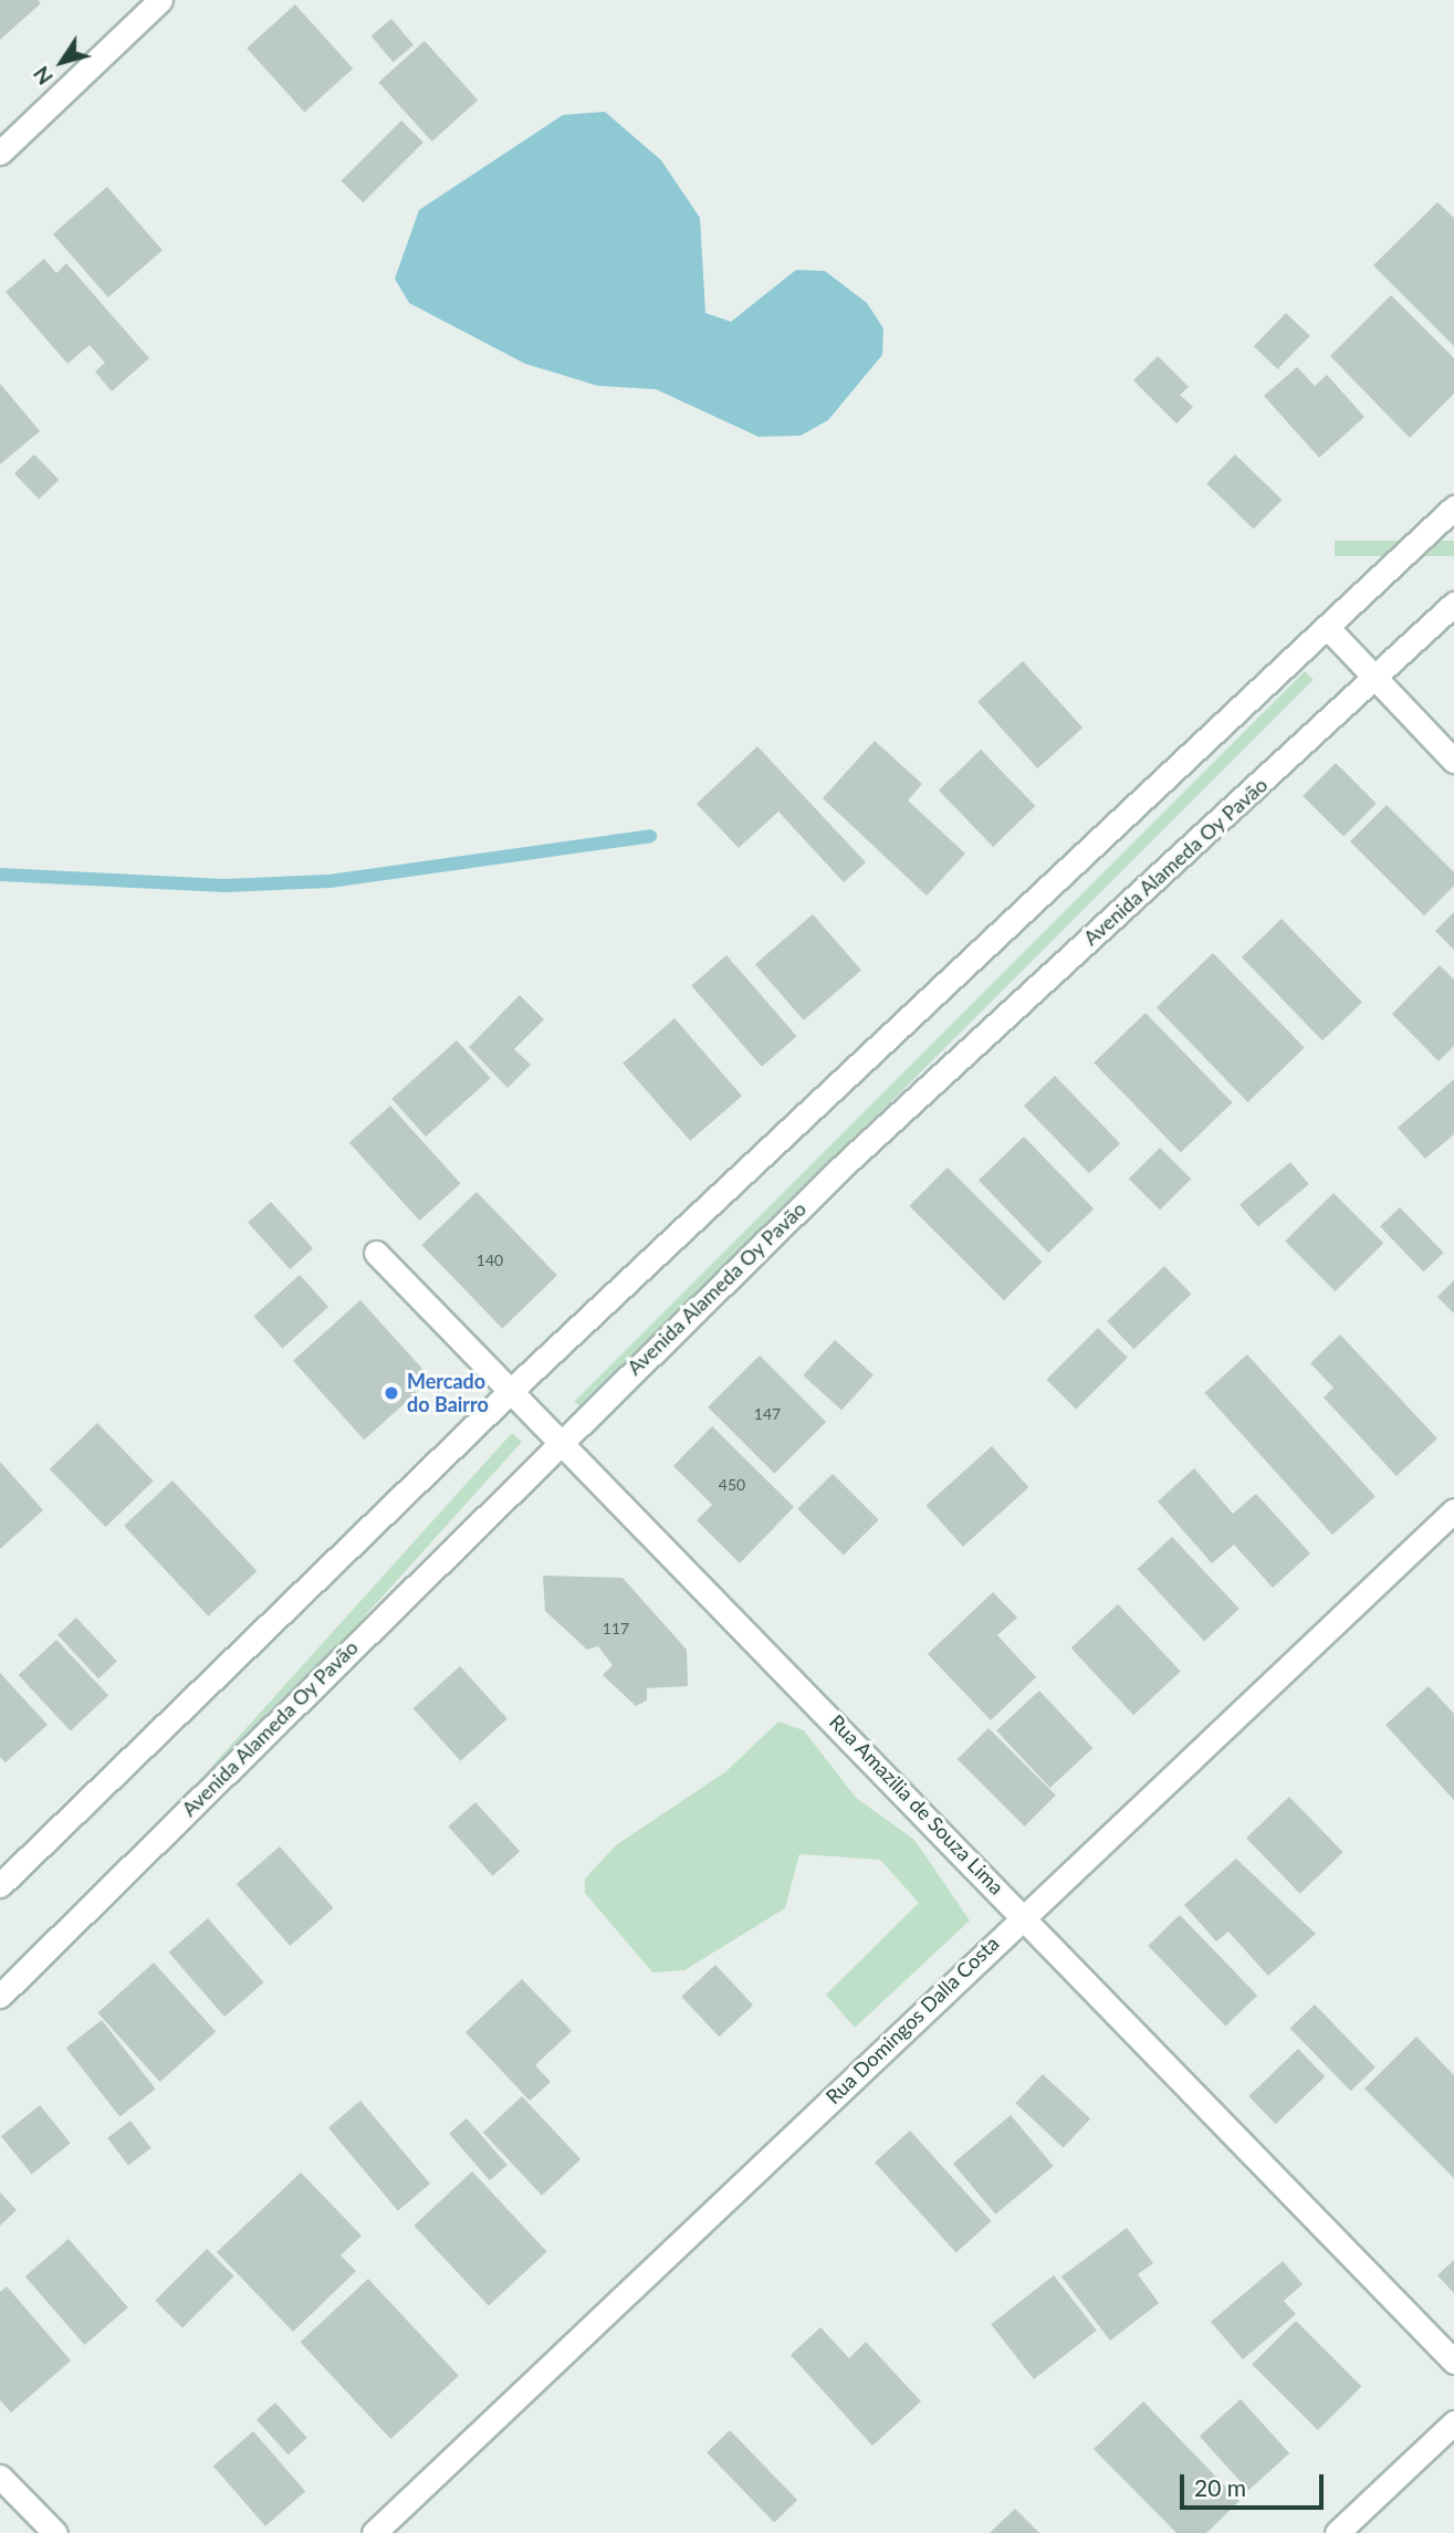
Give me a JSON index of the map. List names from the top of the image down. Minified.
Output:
{"streets":{"street":["Avenida Alameda Oy Pavão","Rua Amazilia de Souza Lima","Rua Domingos Dalla Costa"]},"crossings":[["Avenida Alameda Oy Pavão","Rua Amazilia de Souza Lima"],["Rua Amazilia de Souza Lima","Rua Domingos Dalla Costa"]],"places":["Mercado do Bairro"],"house_numbers":["140","147","450","117"],"scale_bar":"20 m","north":"bottom left"}
